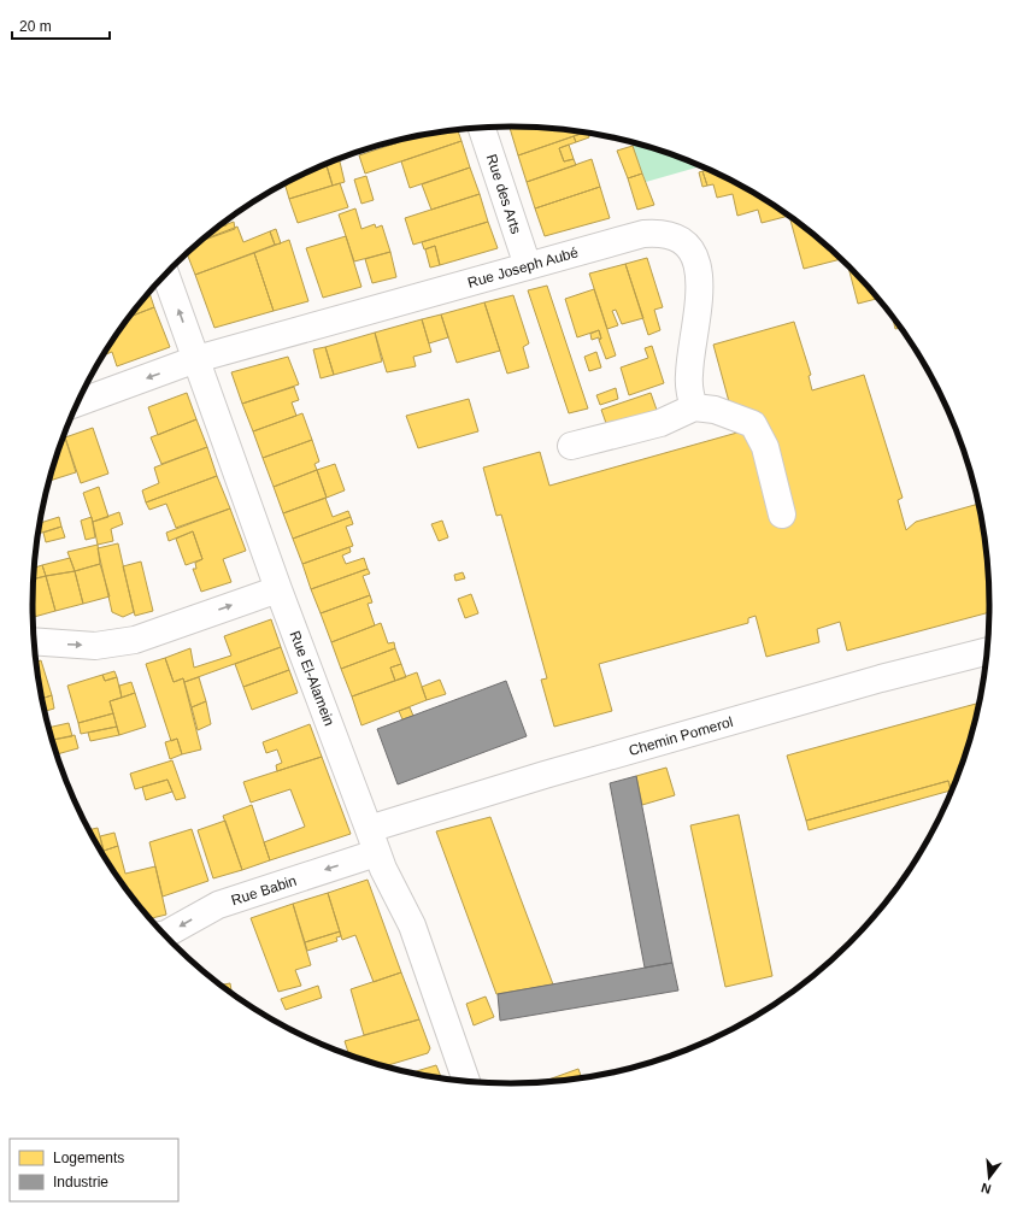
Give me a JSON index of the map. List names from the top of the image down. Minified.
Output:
{"streets":{"street":["Rue des Arts","Rue Joseph Aubé","Rue El-Alamein","Chemin Pomerol","Rue Babin"]},"crossings":[["Rue des Arts","Rue Joseph Aubé"],["Rue Joseph Aubé","Rue El-Alamein"],["Rue El-Alamein","Chemin Pomerol"],["Rue El-Alamein","Rue Babin"],["Chemin Pomerol","Rue Babin"]],"one_way":["Rue Babin"],"legend":["Logements","Industrie"],"scale_bar":"20 m","north":"bottom"}
